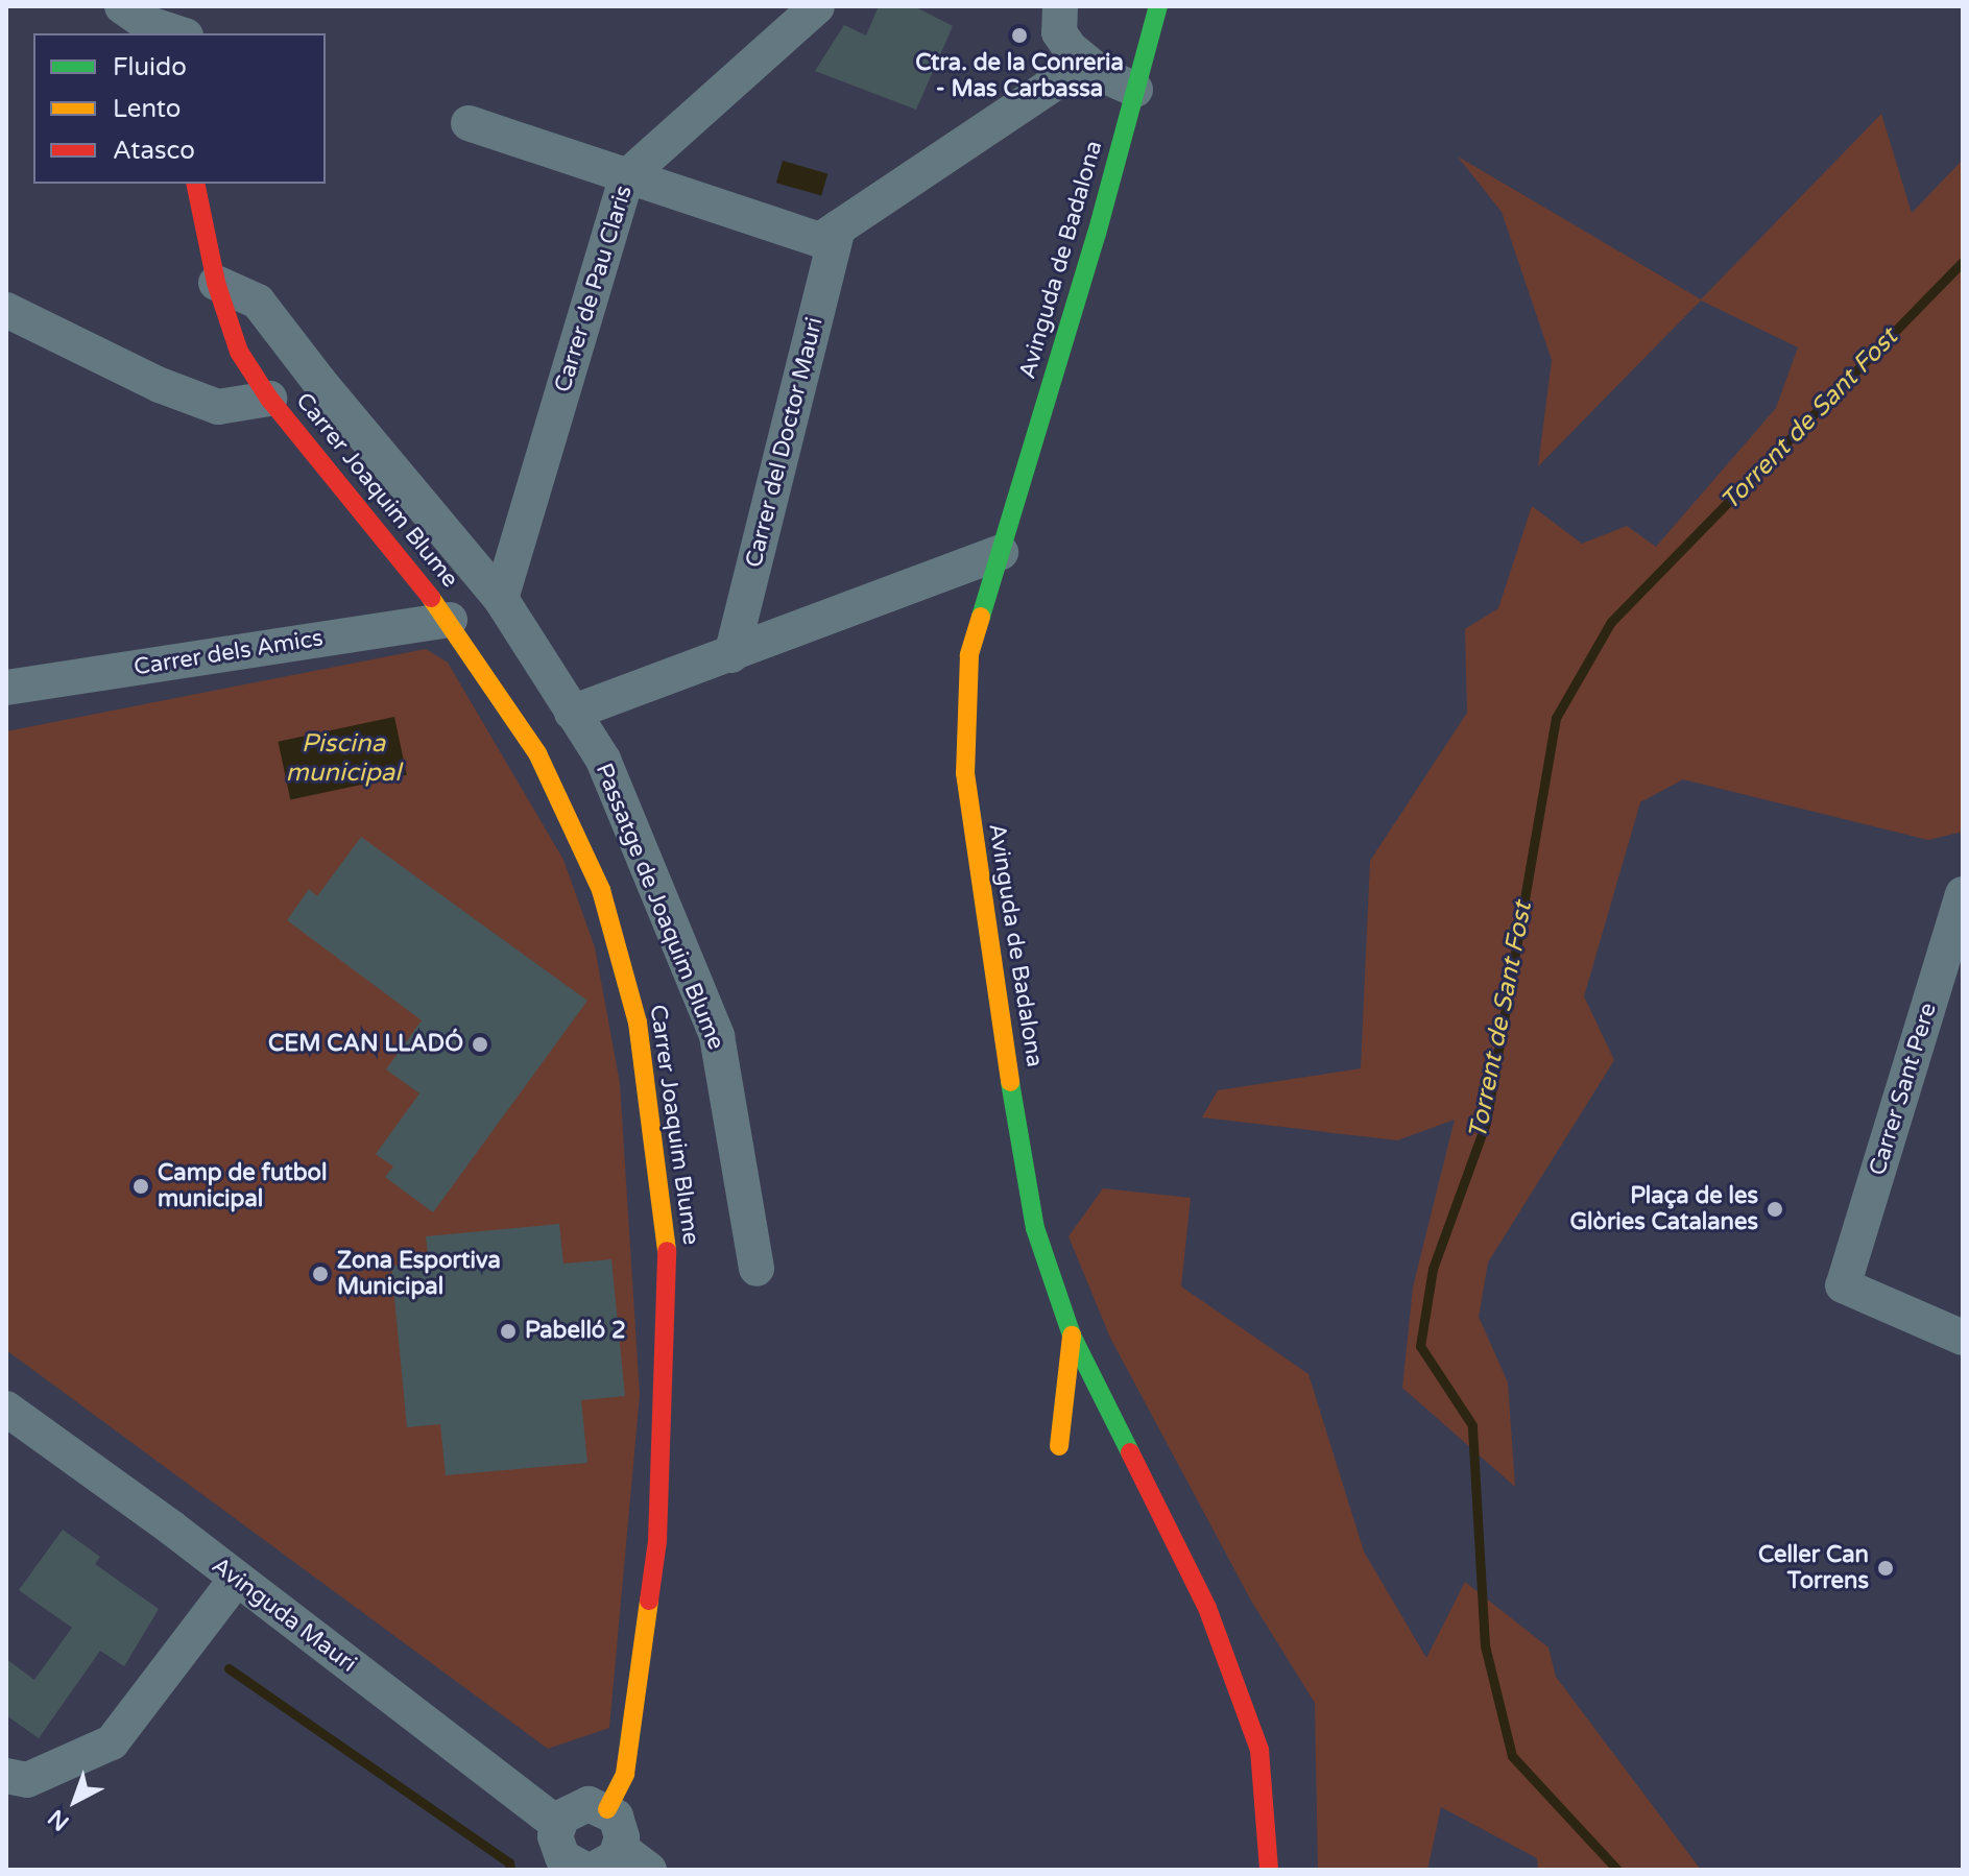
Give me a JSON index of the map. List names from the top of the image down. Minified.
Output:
{"streets":{"street":["Avinguda de Badalona","Carrer de Pau Claris","Carrer del Doctor Mauri","Carrer Joaquim Blume","Carrer dels Amics","Passatge de Joaquim Blume","Carrer Sant Pere","Avinguda Mauri"]},"crossings":[["Carrer de Pau Claris","Passatge de Joaquim Blume"],["Carrer Joaquim Blume","Carrer dels Amics"],["Carrer Joaquim Blume","Passatge de Joaquim Blume"],["Carrer Joaquim Blume","Avinguda Mauri"]],"water":["Torrent de Sant Fost","Piscina municipal"],"places":["Ctra. de la Conreria - Mas Carbassa","CEM CAN LLADÓ","Camp de futbol municipal","Plaça de les Glòries Catalanes","Zona Esportiva Municipal","Pabelló 2","Celler Can Torrens"],"legend":["Fluido","Lento","Atasco"],"north":"bottom left"}
